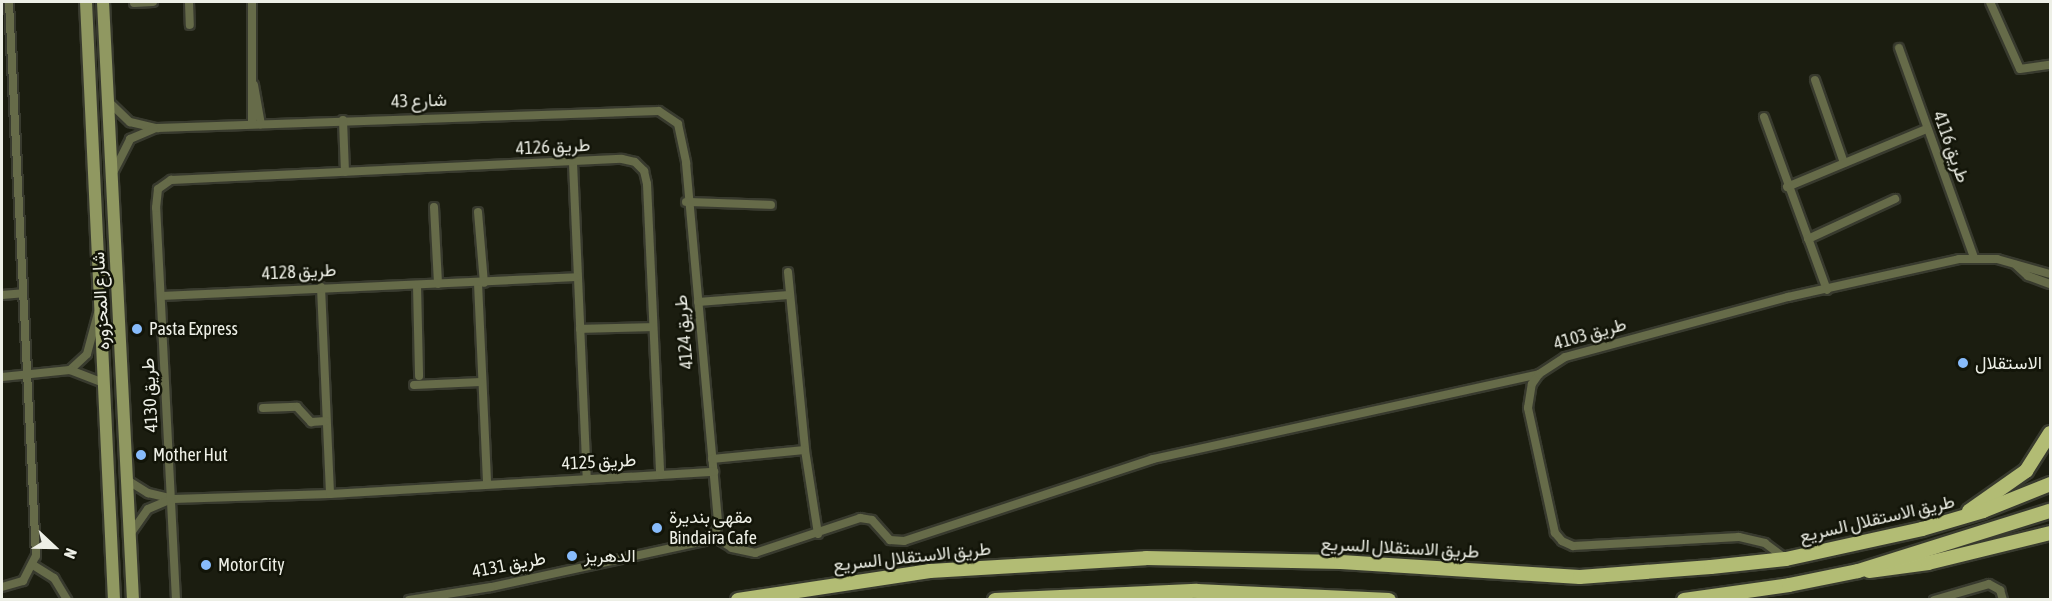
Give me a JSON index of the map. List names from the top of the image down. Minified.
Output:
{"streets":{"main road":["شارع المحزوره","طريق الاستقلال السريع"],"street":["شارع 43","طريق 4126","طريق 4116","طريق 4128","طريق 4124","طريق 4103","طريق 4130","طريق 4125","طريق 4131"]},"crossings":[["شارع 43","شارع المحزوره"],["شارع 43","طريق 4124"],["طريق 4126","طريق 4130"],["طريق 4126","طريق 4125"],["طريق 4116","طريق 4103"],["طريق 4128","طريق 4130"],["شارع المحزوره","طريق 4125"],["طريق 4103","طريق الاستقلال السريع"],["طريق 4130","طريق 4125"]],"places":["Pasta Express","الاستقلال","Mother Hut","مقهى بنديرة Bindaira Cafe","الدهريز","Motor City"],"north":"right"}
